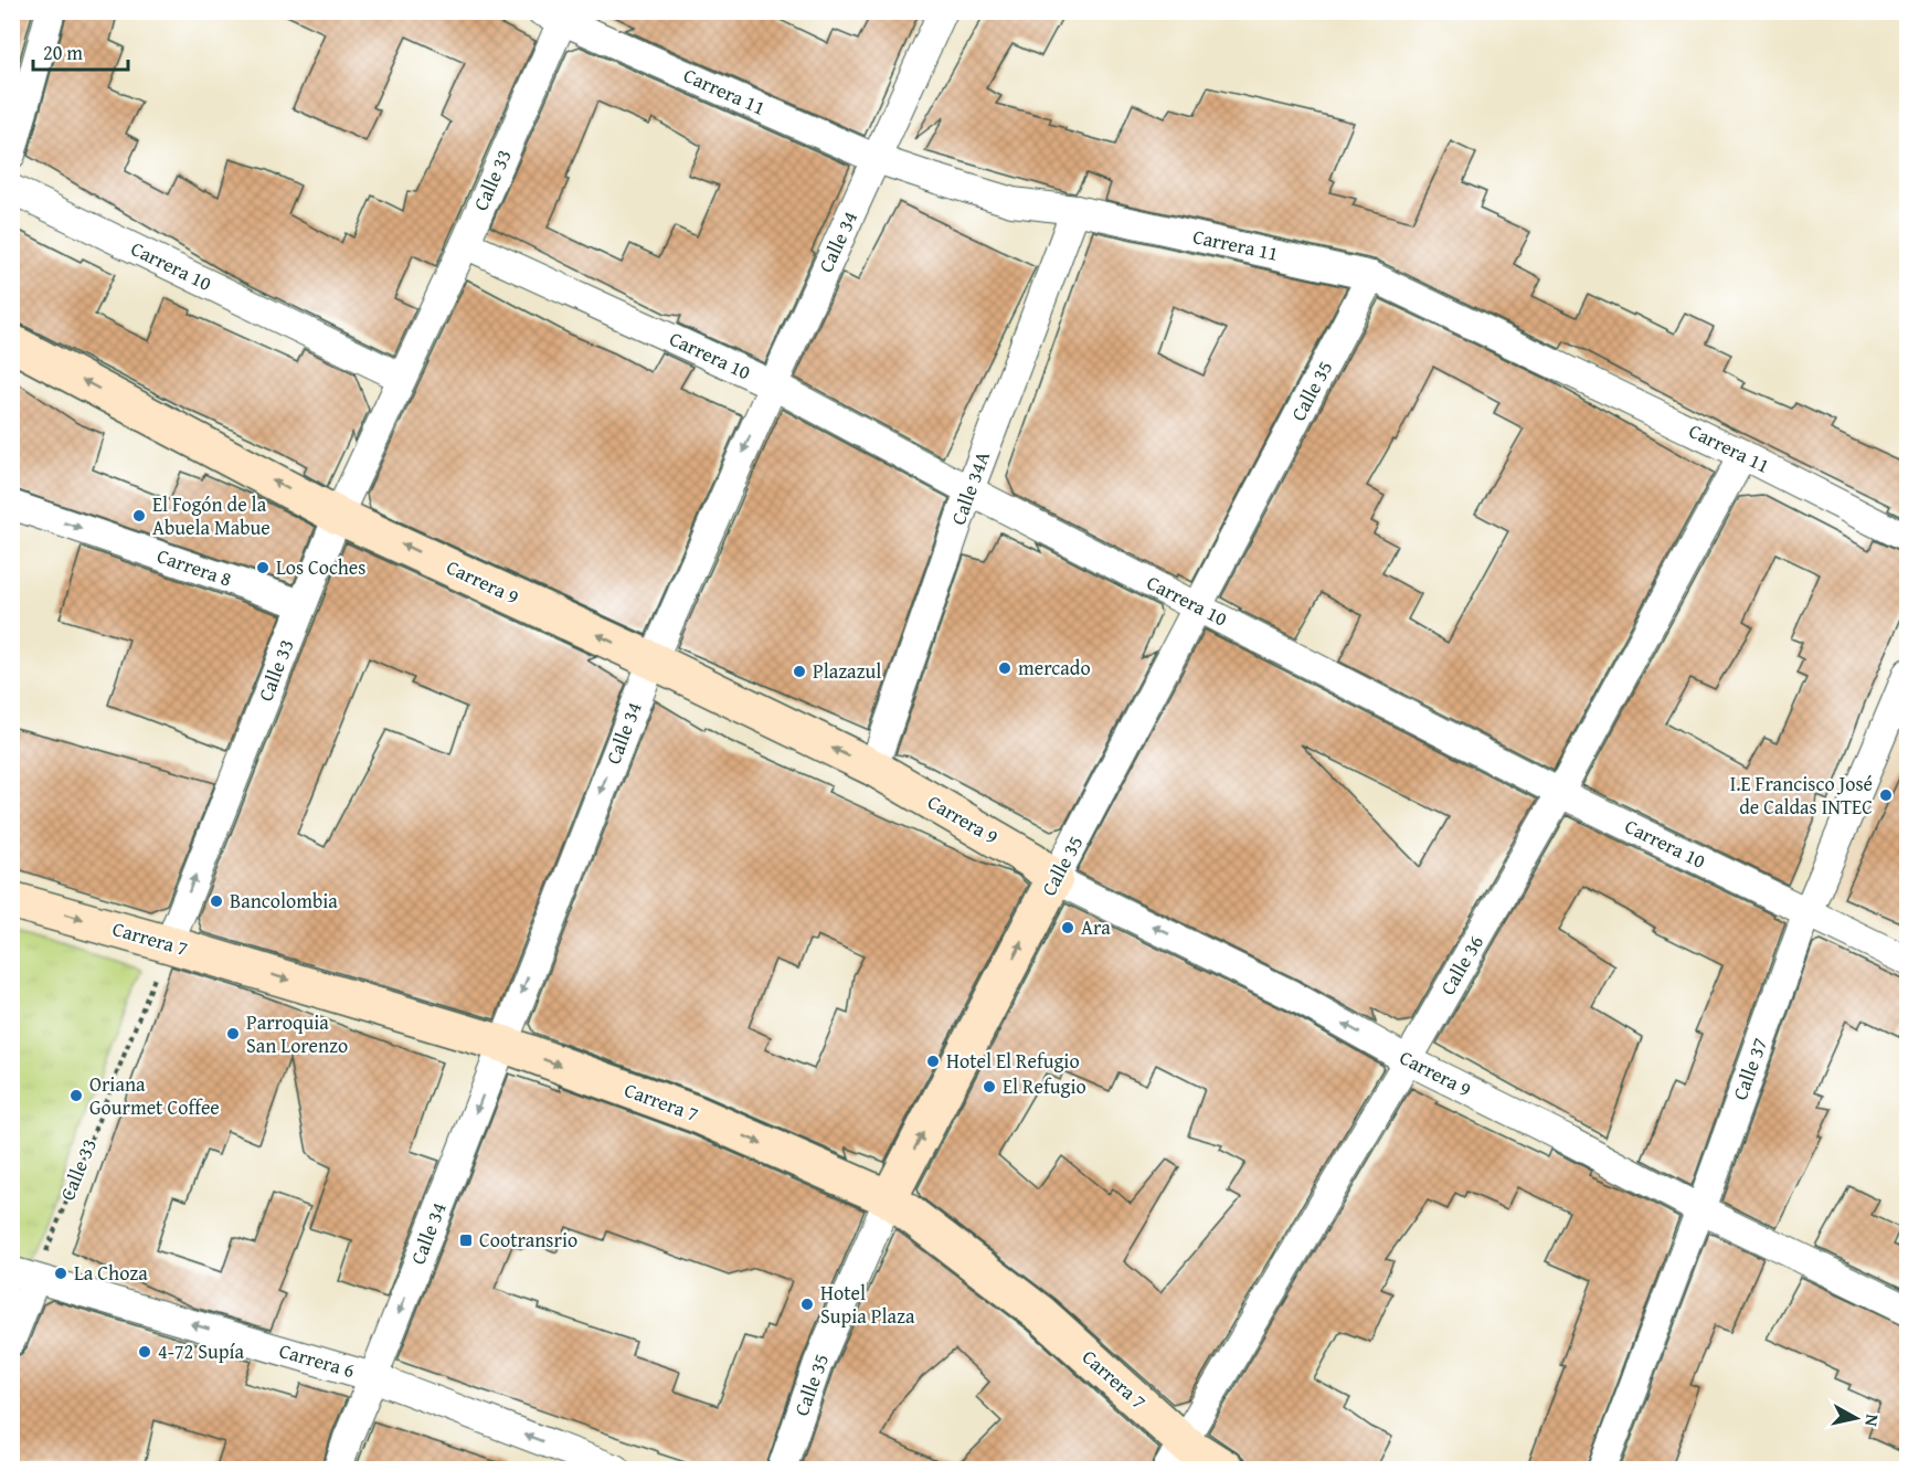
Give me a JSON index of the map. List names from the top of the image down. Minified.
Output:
{"streets":{"main road":["Calle 35","Carrera 9","Carrera 7"],"street":["Carrera 11","Calle 33","Calle 34","Carrera 10","Calle 34A","Carrera 8","Calle 36","Calle 37","Carrera 6"]},"crossings":[["Carrera 11","Calle 33"],["Carrera 11","Calle 34"],["Carrera 11","Calle 35"],["Carrera 11","Calle 34A"],["Carrera 11","Calle 36"],["Calle 33","Carrera 10"],["Calle 33","Carrera 8"],["Calle 33","Carrera 9"],["Calle 33","Carrera 7"],["Calle 33","Carrera 6"],["Calle 34","Carrera 10"],["Calle 34","Carrera 9"],["Calle 34","Carrera 7"],["Calle 34","Carrera 6"],["Carrera 10","Calle 35"],["Carrera 10","Calle 34A"],["Carrera 10","Calle 36"],["Carrera 10","Calle 37"],["Calle 35","Carrera 9"],["Calle 35","Carrera 7"],["Calle 34A","Carrera 9"],["Carrera 9","Calle 36"],["Carrera 9","Calle 37"],["Carrera 7","Calle 36"]],"one_way":["Calle 34","Carrera 8","Carrera 9","Carrera 7","Carrera 6"],"places":{"other":["El Fogón de la Abuela Mabue","Los Coches","mercado","Plazazul","I.E Francisco José de Caldas INTEC","Bancolombia","Ara","Parroquia San Lorenzo","Hotel El Refugio","El Refugio","Oriana Gourmet Coffee","La Choza","Hotel Supia Plaza","4-72 Supía"],"transit":["Cootransrio"]},"scale_bar":"20 m","north":"right"}
